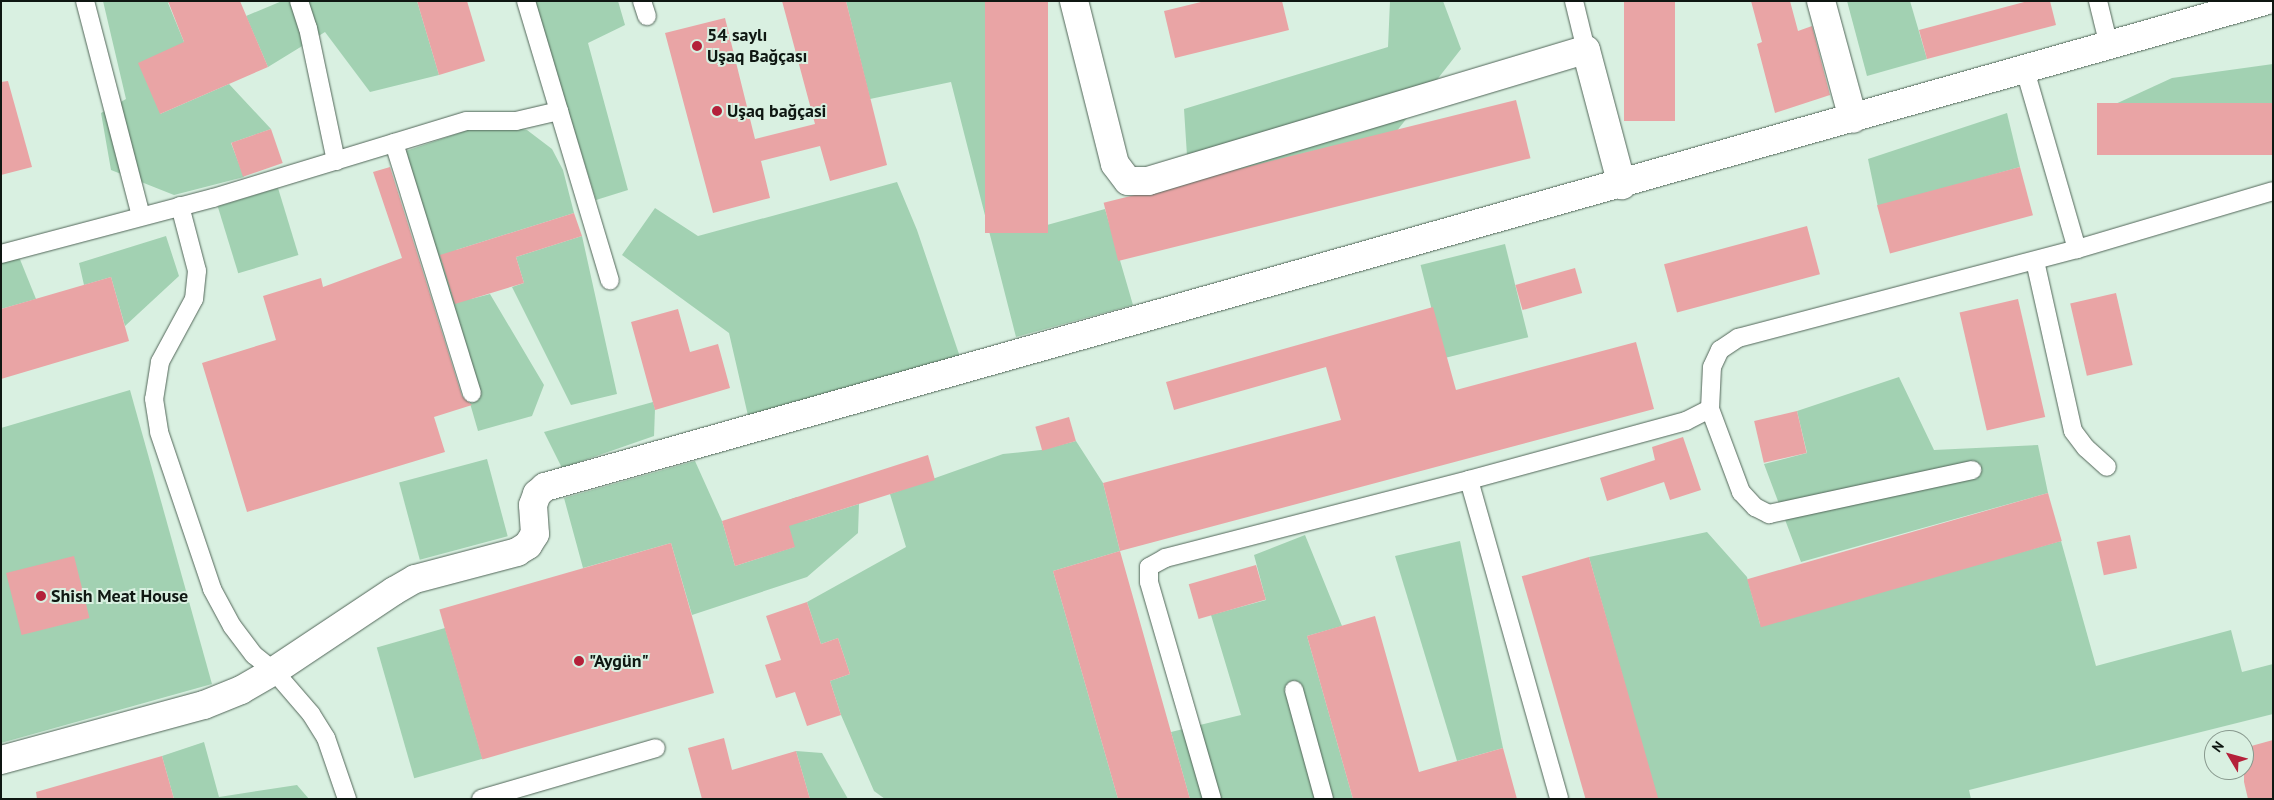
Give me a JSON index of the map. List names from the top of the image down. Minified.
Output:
{"places":["54 saylı Uşaq Bağçası","Uşaq bağçasi","Shish Meat House","\"Aygün\""],"north":"top left"}
